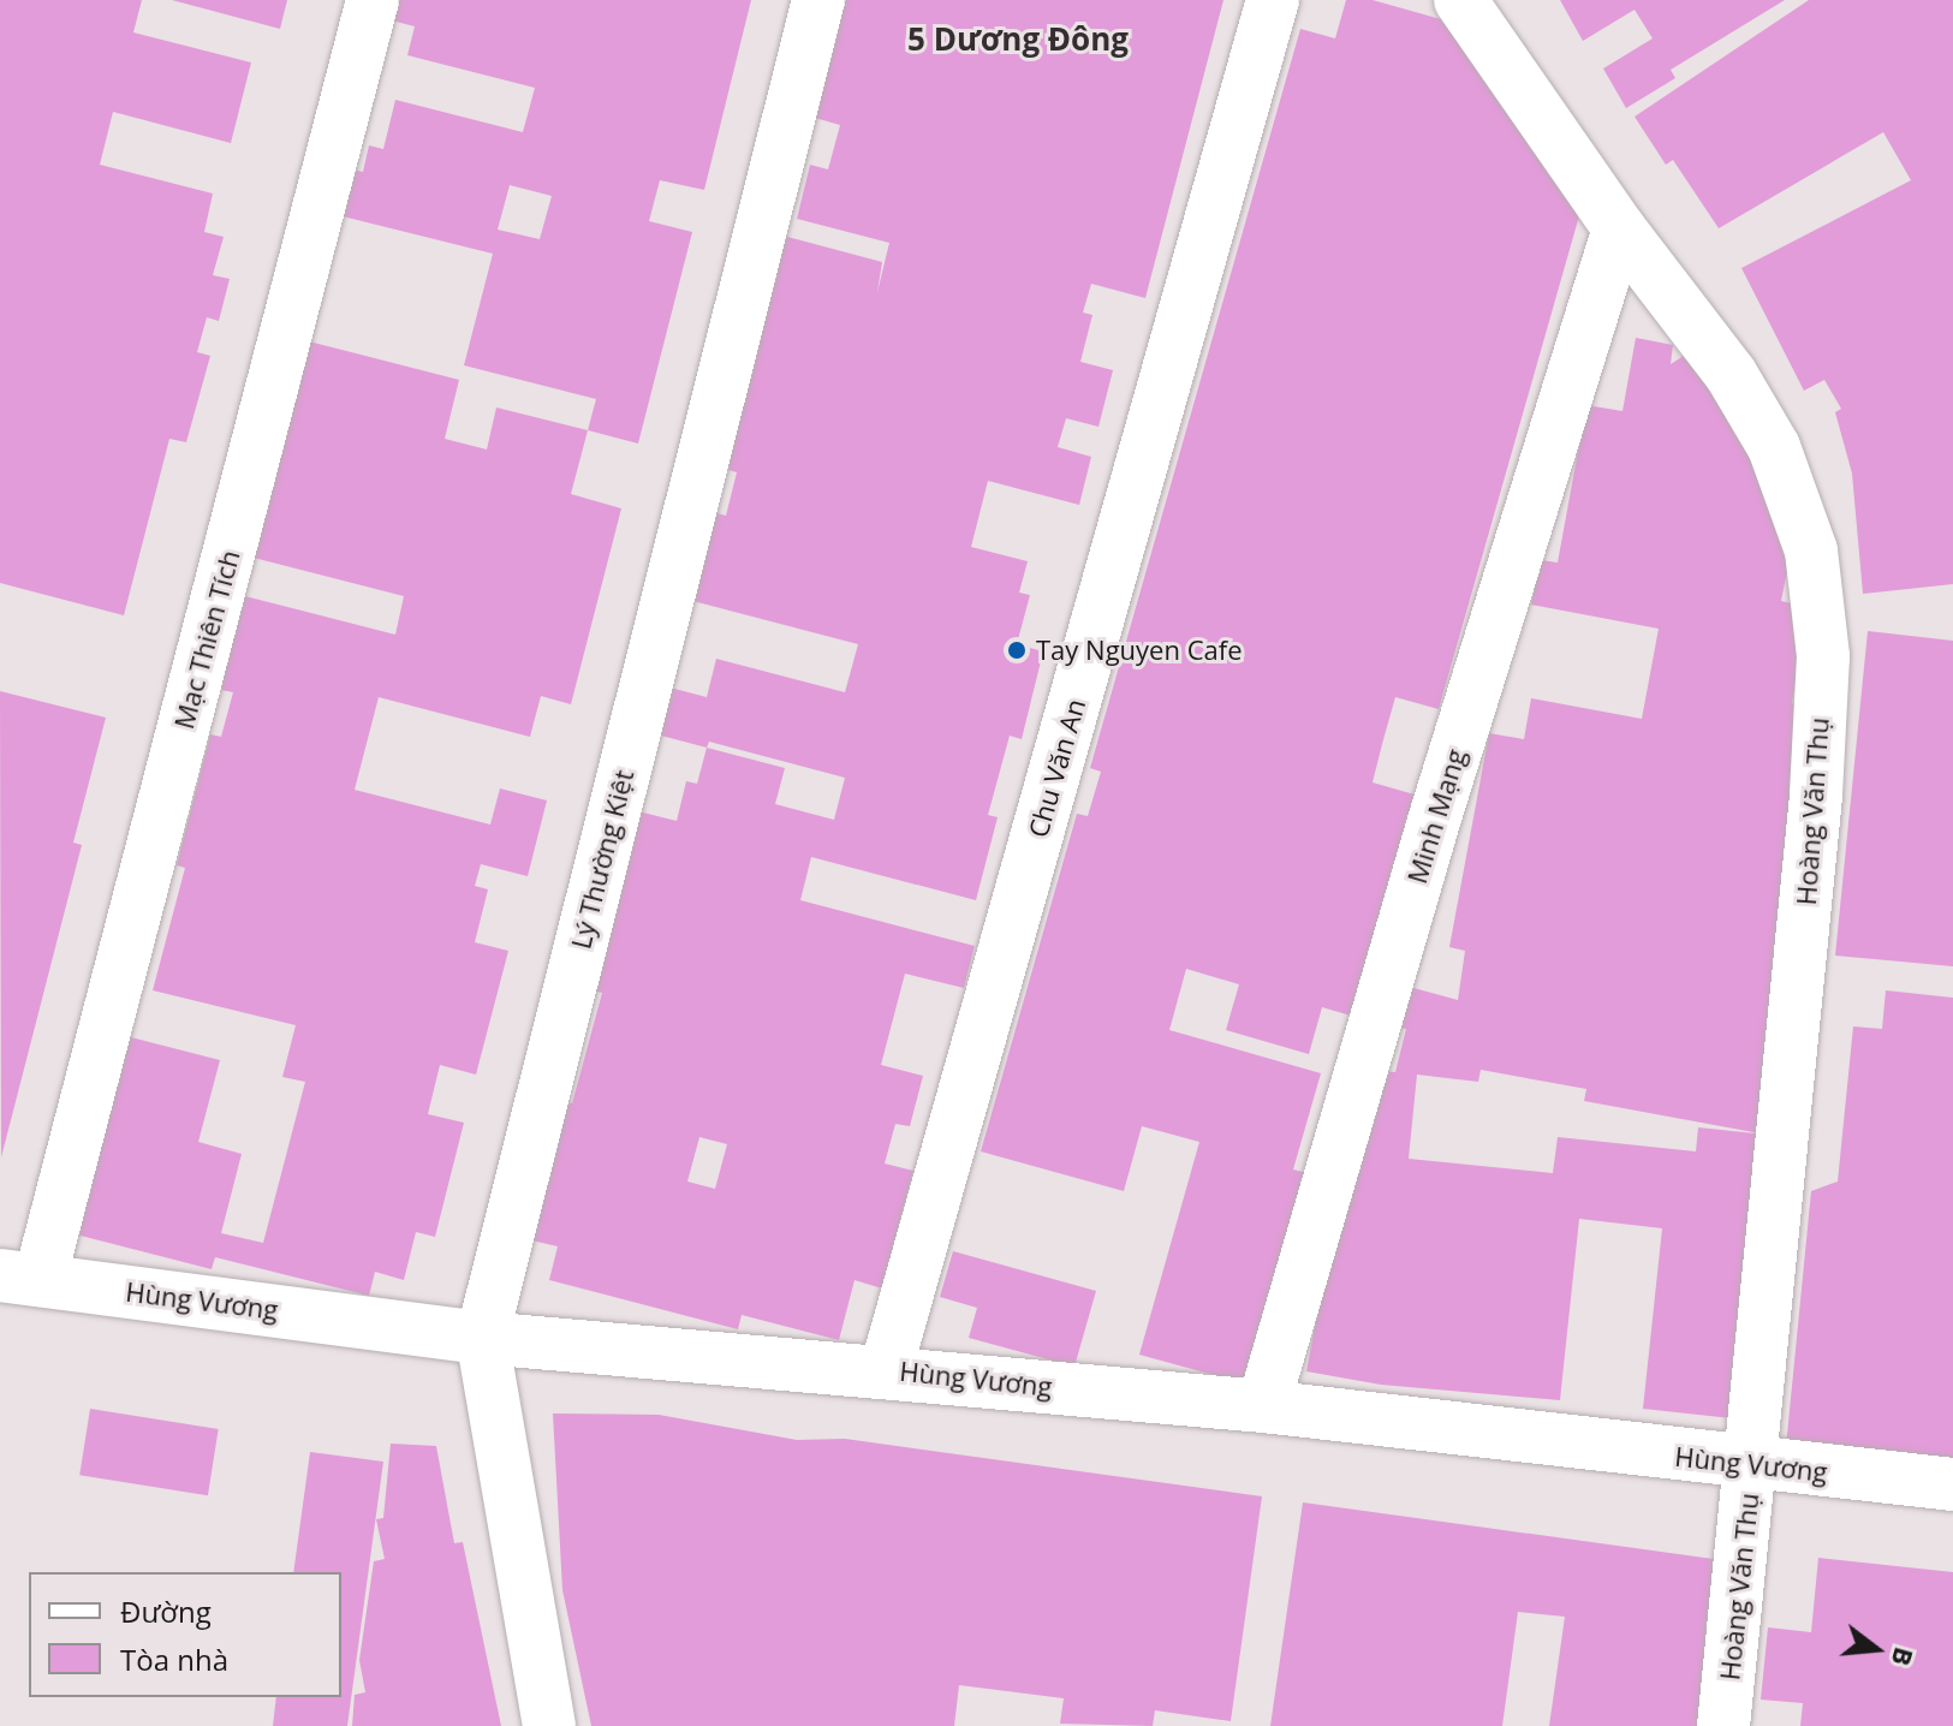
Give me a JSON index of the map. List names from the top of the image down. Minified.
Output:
{"streets":{"street":["Mạc Thiên Tích","Chu Văn An","Hoàng Văn Thụ","Minh Mạng","Lý Thường Kiệt","Hùng Vương"]},"crossings":[["Mạc Thiên Tích","Hùng Vương"],["Chu Văn An","Hùng Vương"],["Hoàng Văn Thụ","Minh Mạng"],["Hoàng Văn Thụ","Hùng Vương"],["Minh Mạng","Hùng Vương"],["Lý Thường Kiệt","Hùng Vương"]],"districts":["5 Dương Đông"],"places":["Tay Nguyen Cafe"],"legend":["Đường","Tòa nhà"],"north":"right"}
